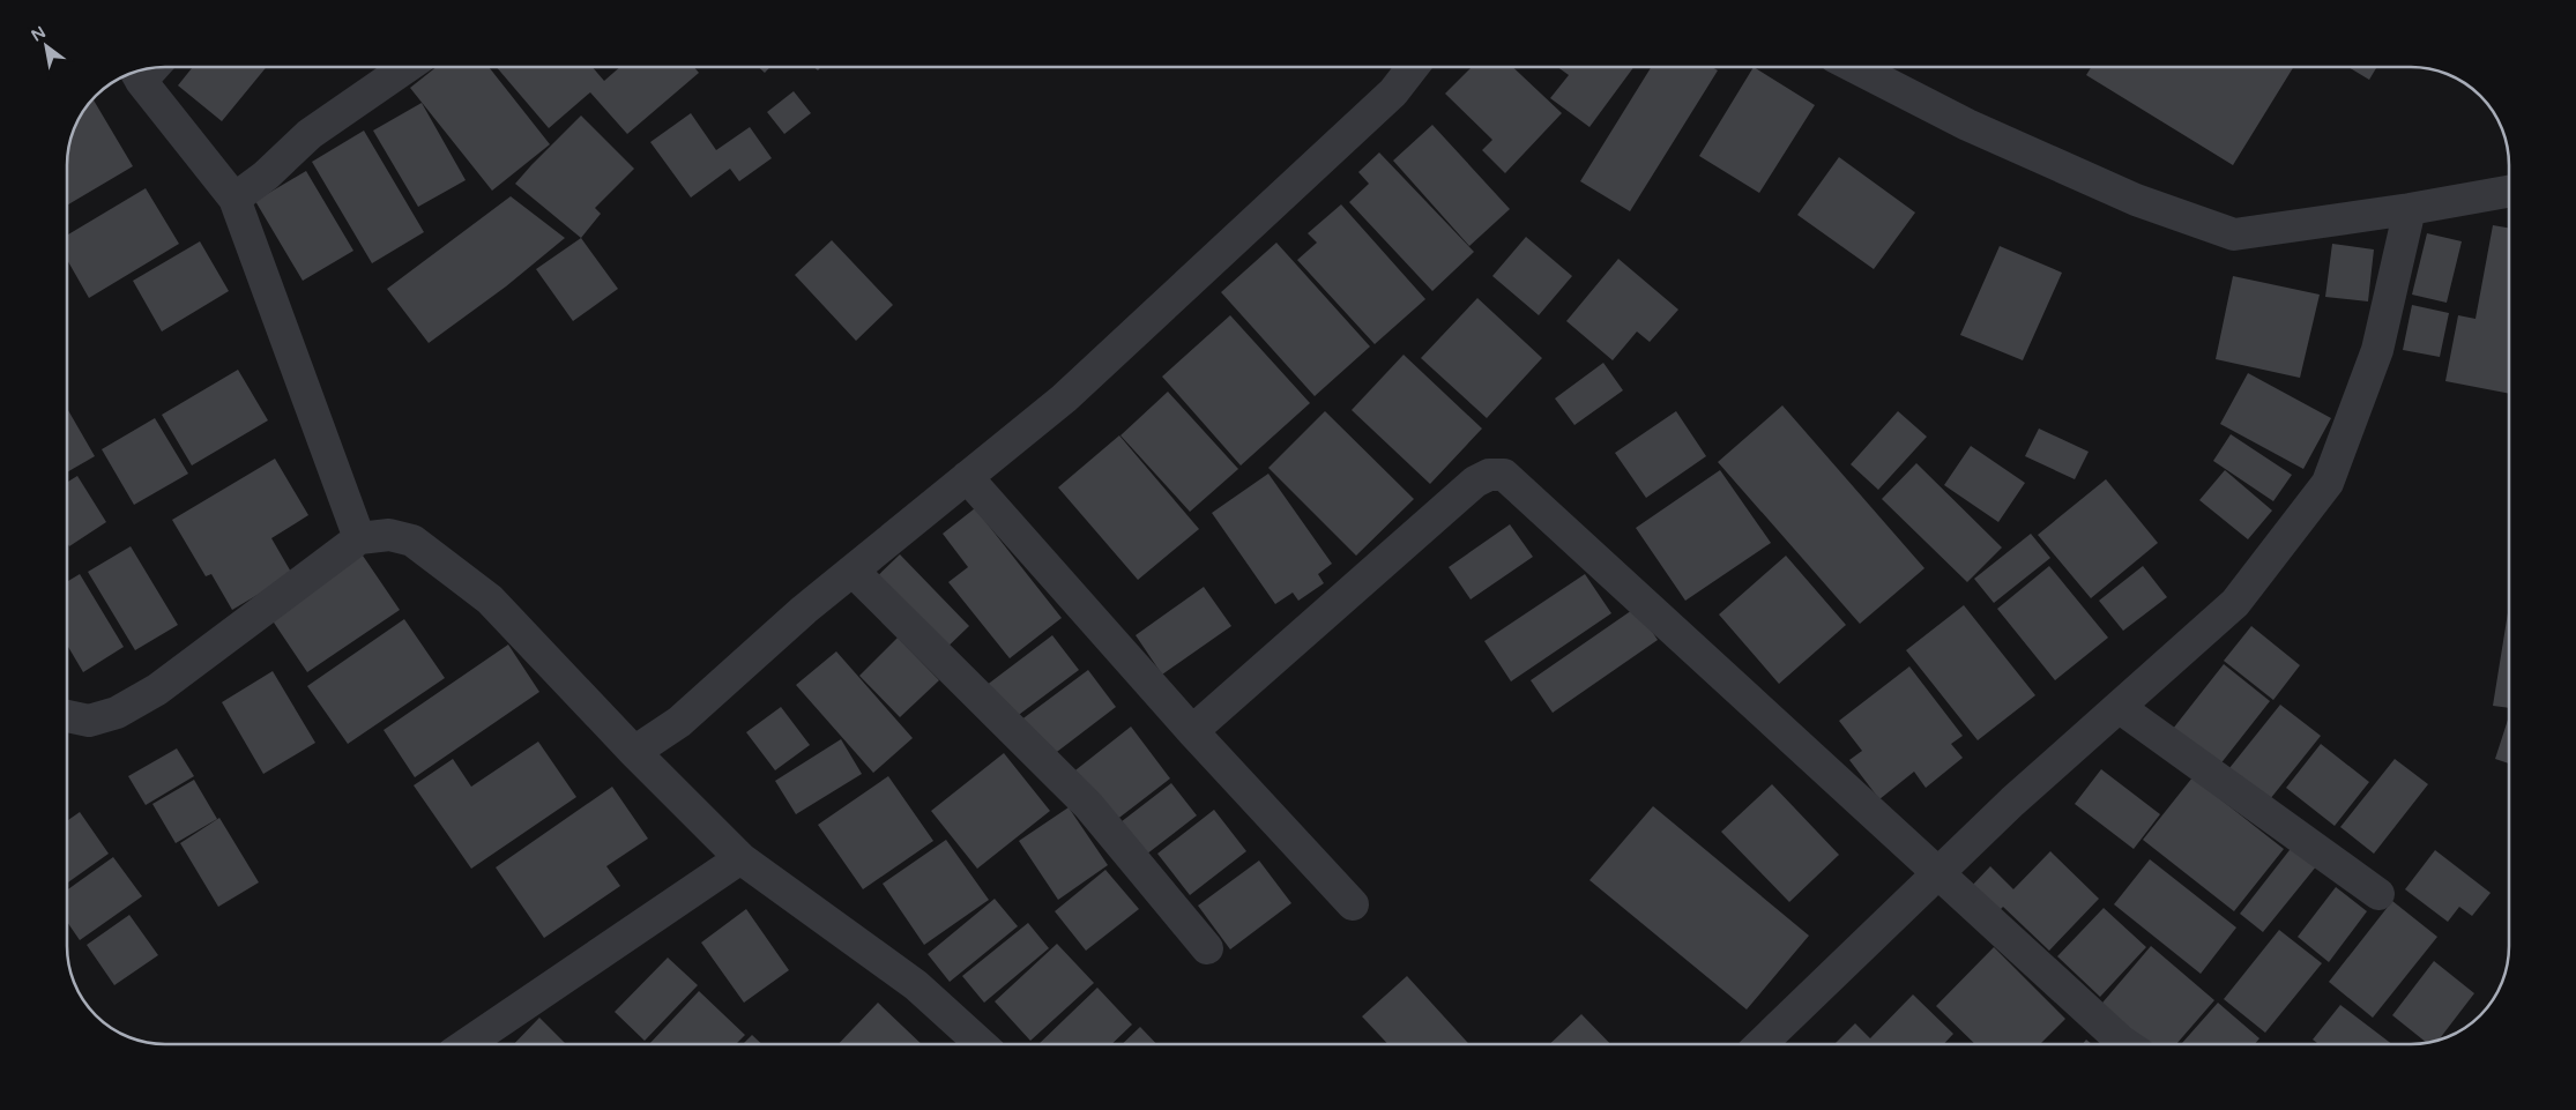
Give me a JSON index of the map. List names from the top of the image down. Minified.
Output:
{"north":"top left"}
